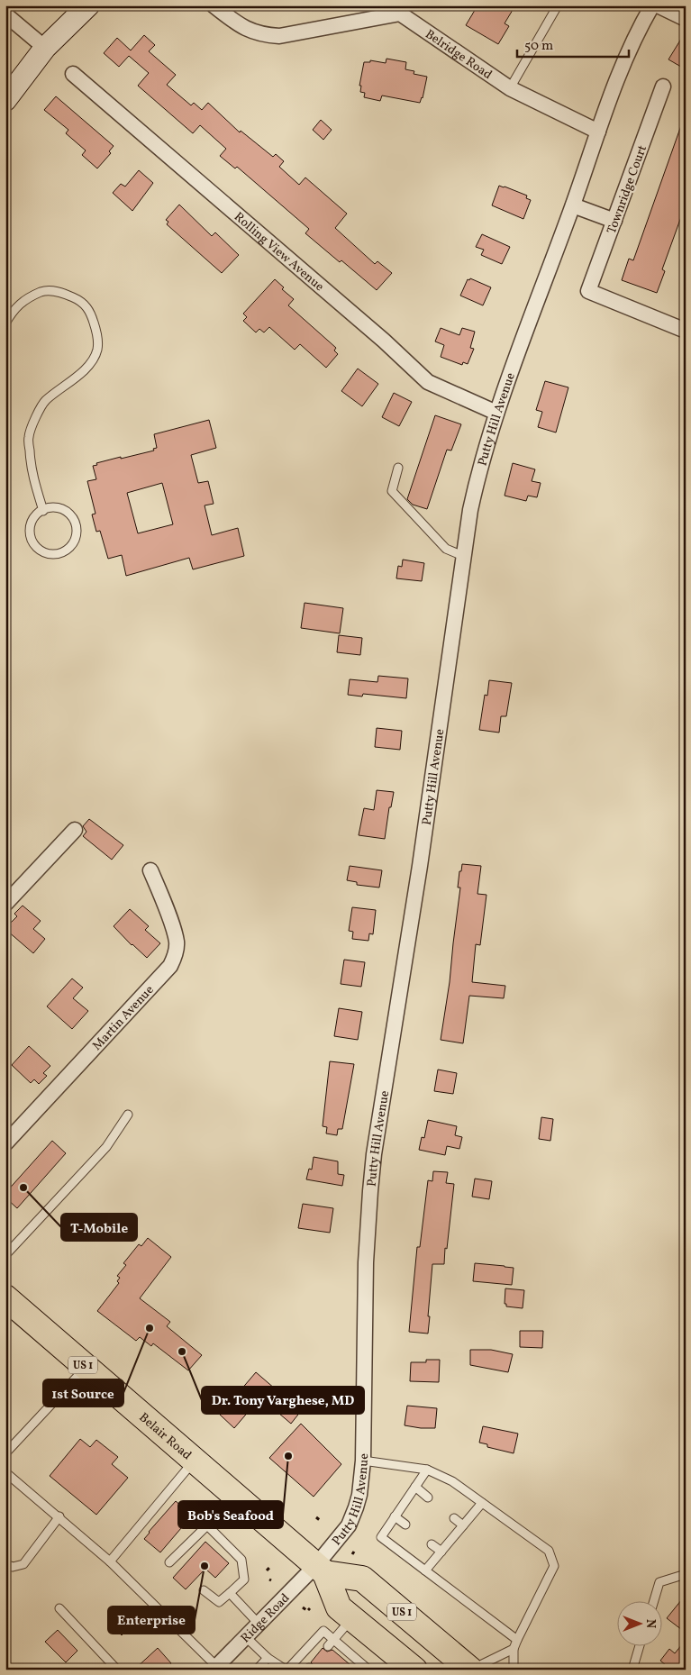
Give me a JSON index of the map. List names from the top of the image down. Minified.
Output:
{"streets":{"highway":["US 1","Belair Road"],"street":["Belridge Road","Townridge Court","Rolling View Avenue","Putty Hill Avenue","Martin Avenue","Ridge Road"]},"crossings":[["Belridge Road","Putty Hill Avenue"],["Rolling View Avenue","Putty Hill Avenue"],["Putty Hill Avenue","US 1"],["Putty Hill Avenue","Belair Road"],["Putty Hill Avenue","Ridge Road"],["US 1","Belair Road"],["US 1","Ridge Road"],["Belair Road","Ridge Road"]],"places":["T-Mobile","1st Source","Dr. Tony Varghese, MD","Bob's Seafood","Enterprise"],"scale_bar":"50 m","north":"right"}
